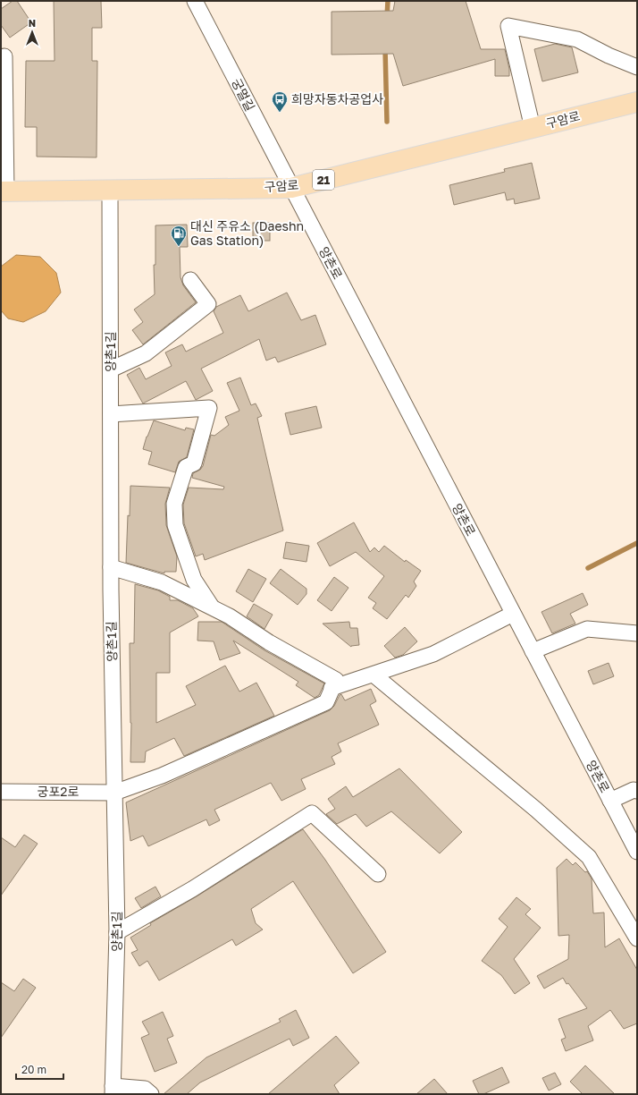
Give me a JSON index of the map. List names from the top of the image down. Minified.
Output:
{"streets":{"main road":["구암로","21"],"street":["궁멀길","양촌로","양촌1길","궁포2로"]},"crossings":[["궁멀길","구암로"],["궁멀길","양촌로"],["구암로","양촌로"],["구암로","양촌1길"],["양촌1길","궁포2로"]],"places":{"bus stop":["희망자동차공업사"],"fuel station":["대신 주유소 (Daeshn Gas Station)"]},"scale_bar":"20 m","north":"top"}
